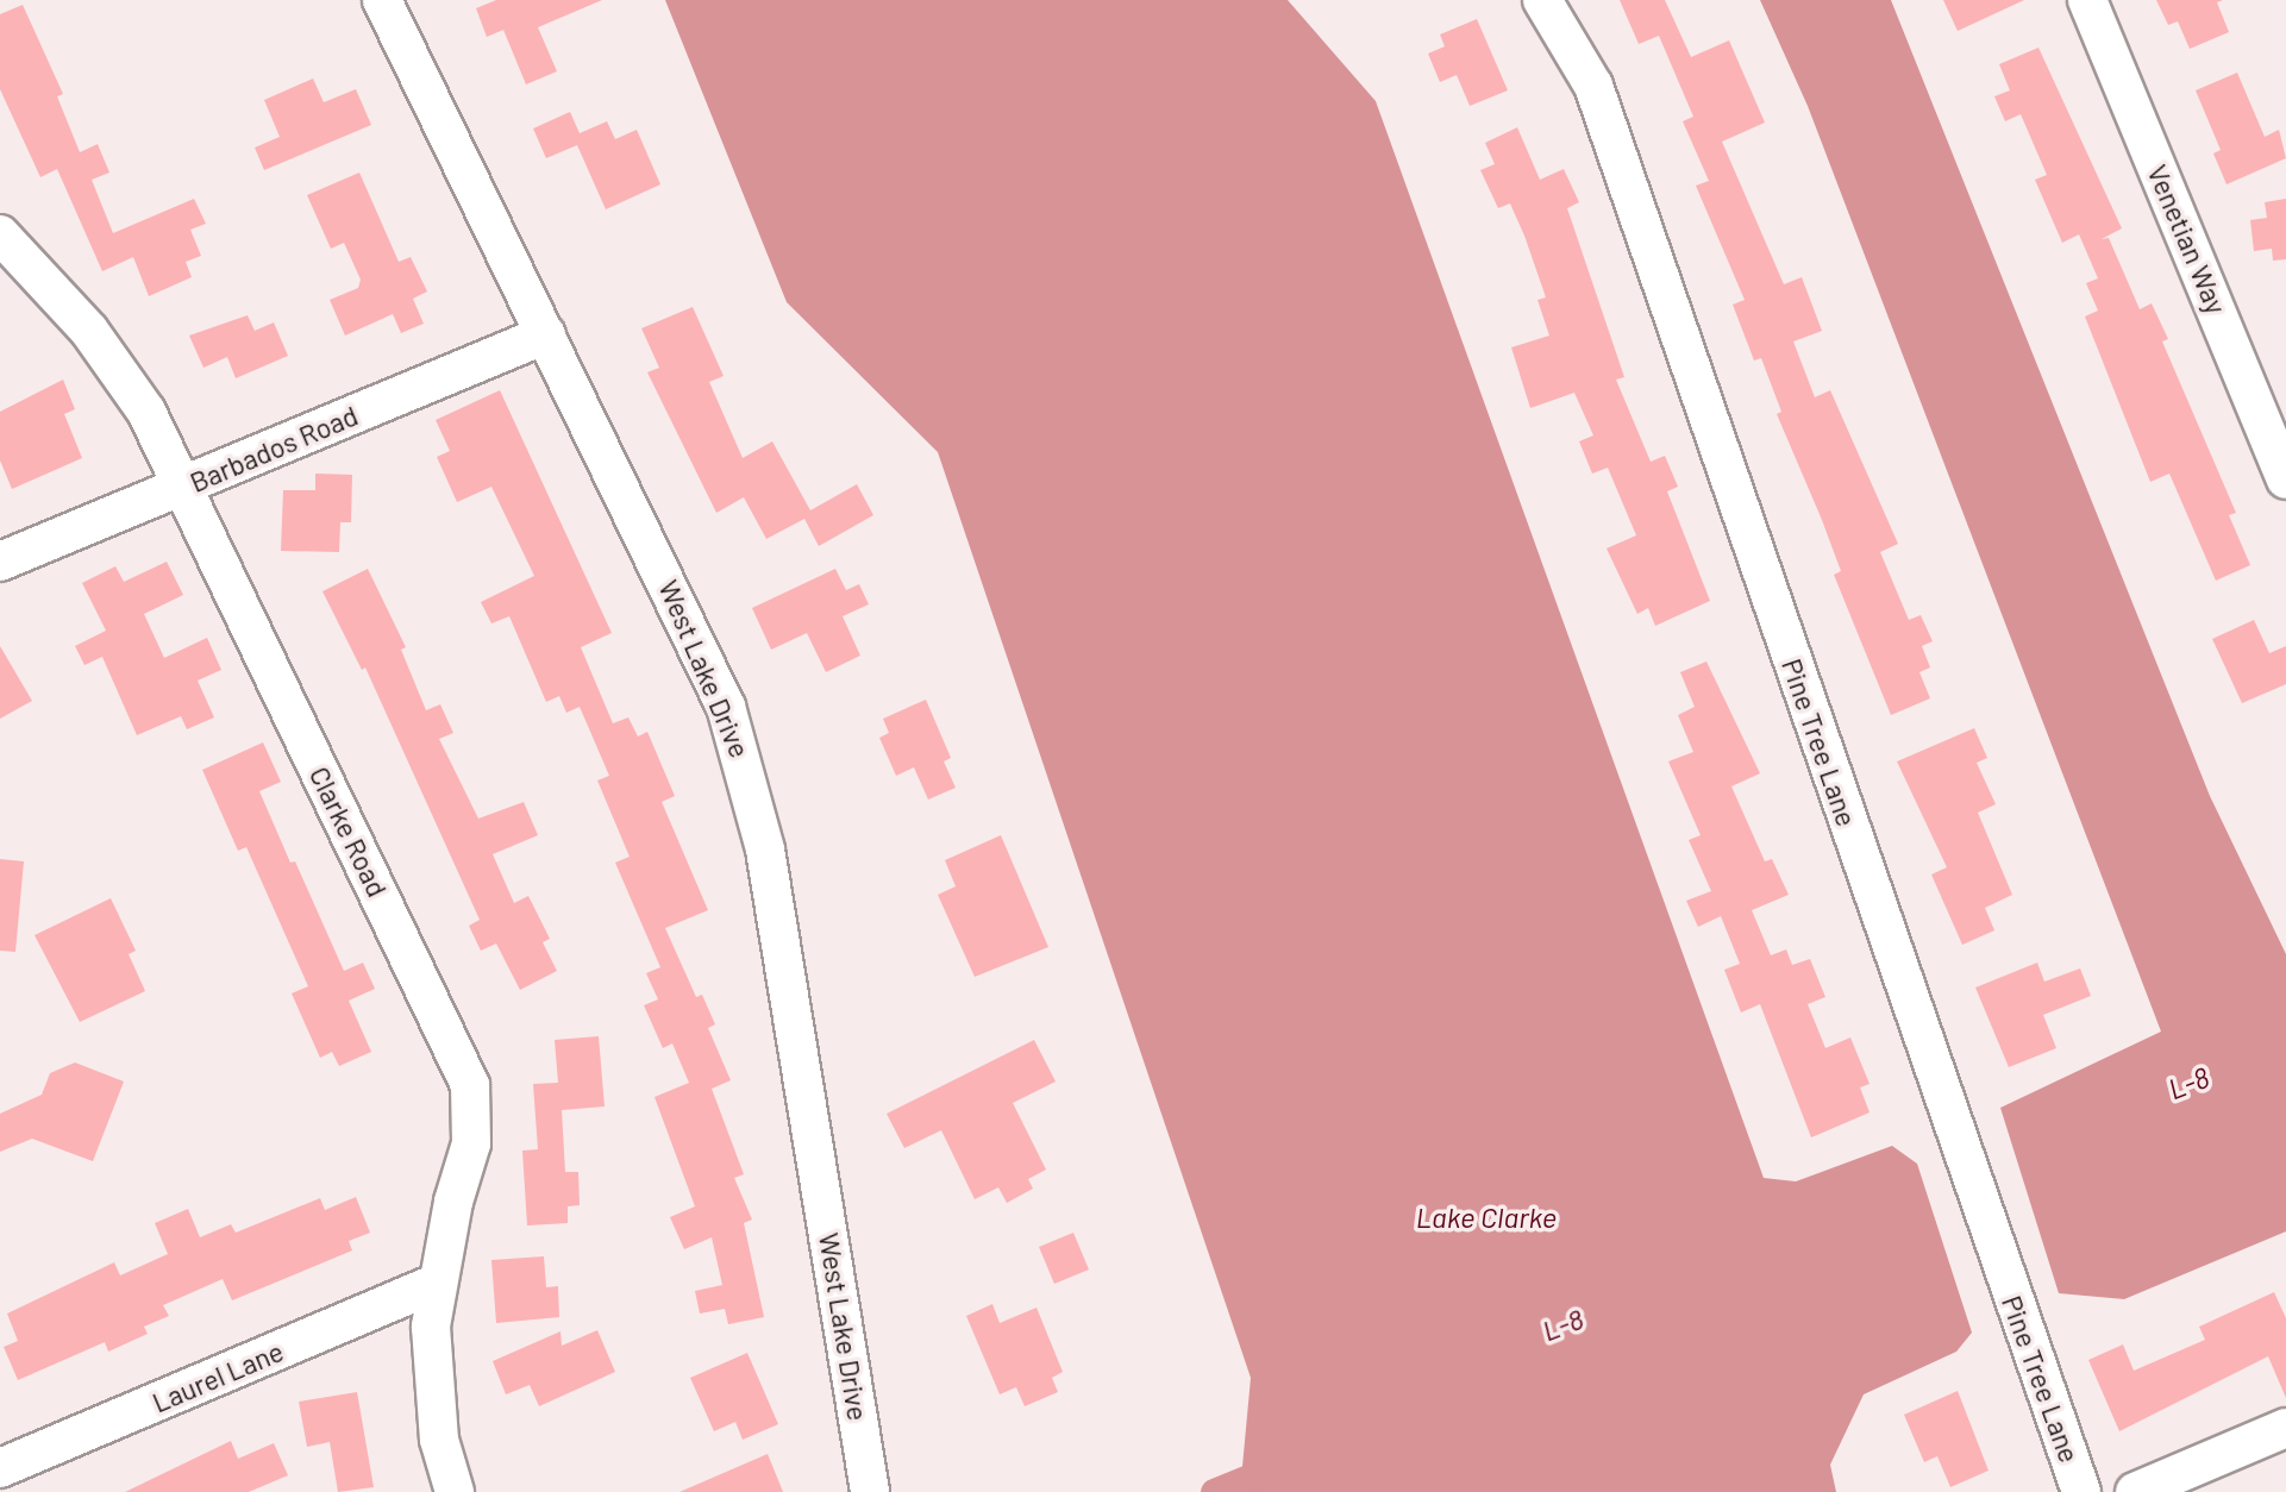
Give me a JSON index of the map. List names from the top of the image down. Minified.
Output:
{"streets":{"street":["Venetian Way","Barbados Road","West Lake Drive","Pine Tree Lane","Clarke Road","Laurel Lane"]},"crossings":[["Barbados Road","West Lake Drive"],["Barbados Road","Clarke Road"],["Clarke Road","Laurel Lane"]],"water":["L-8","Lake Clarke"]}
